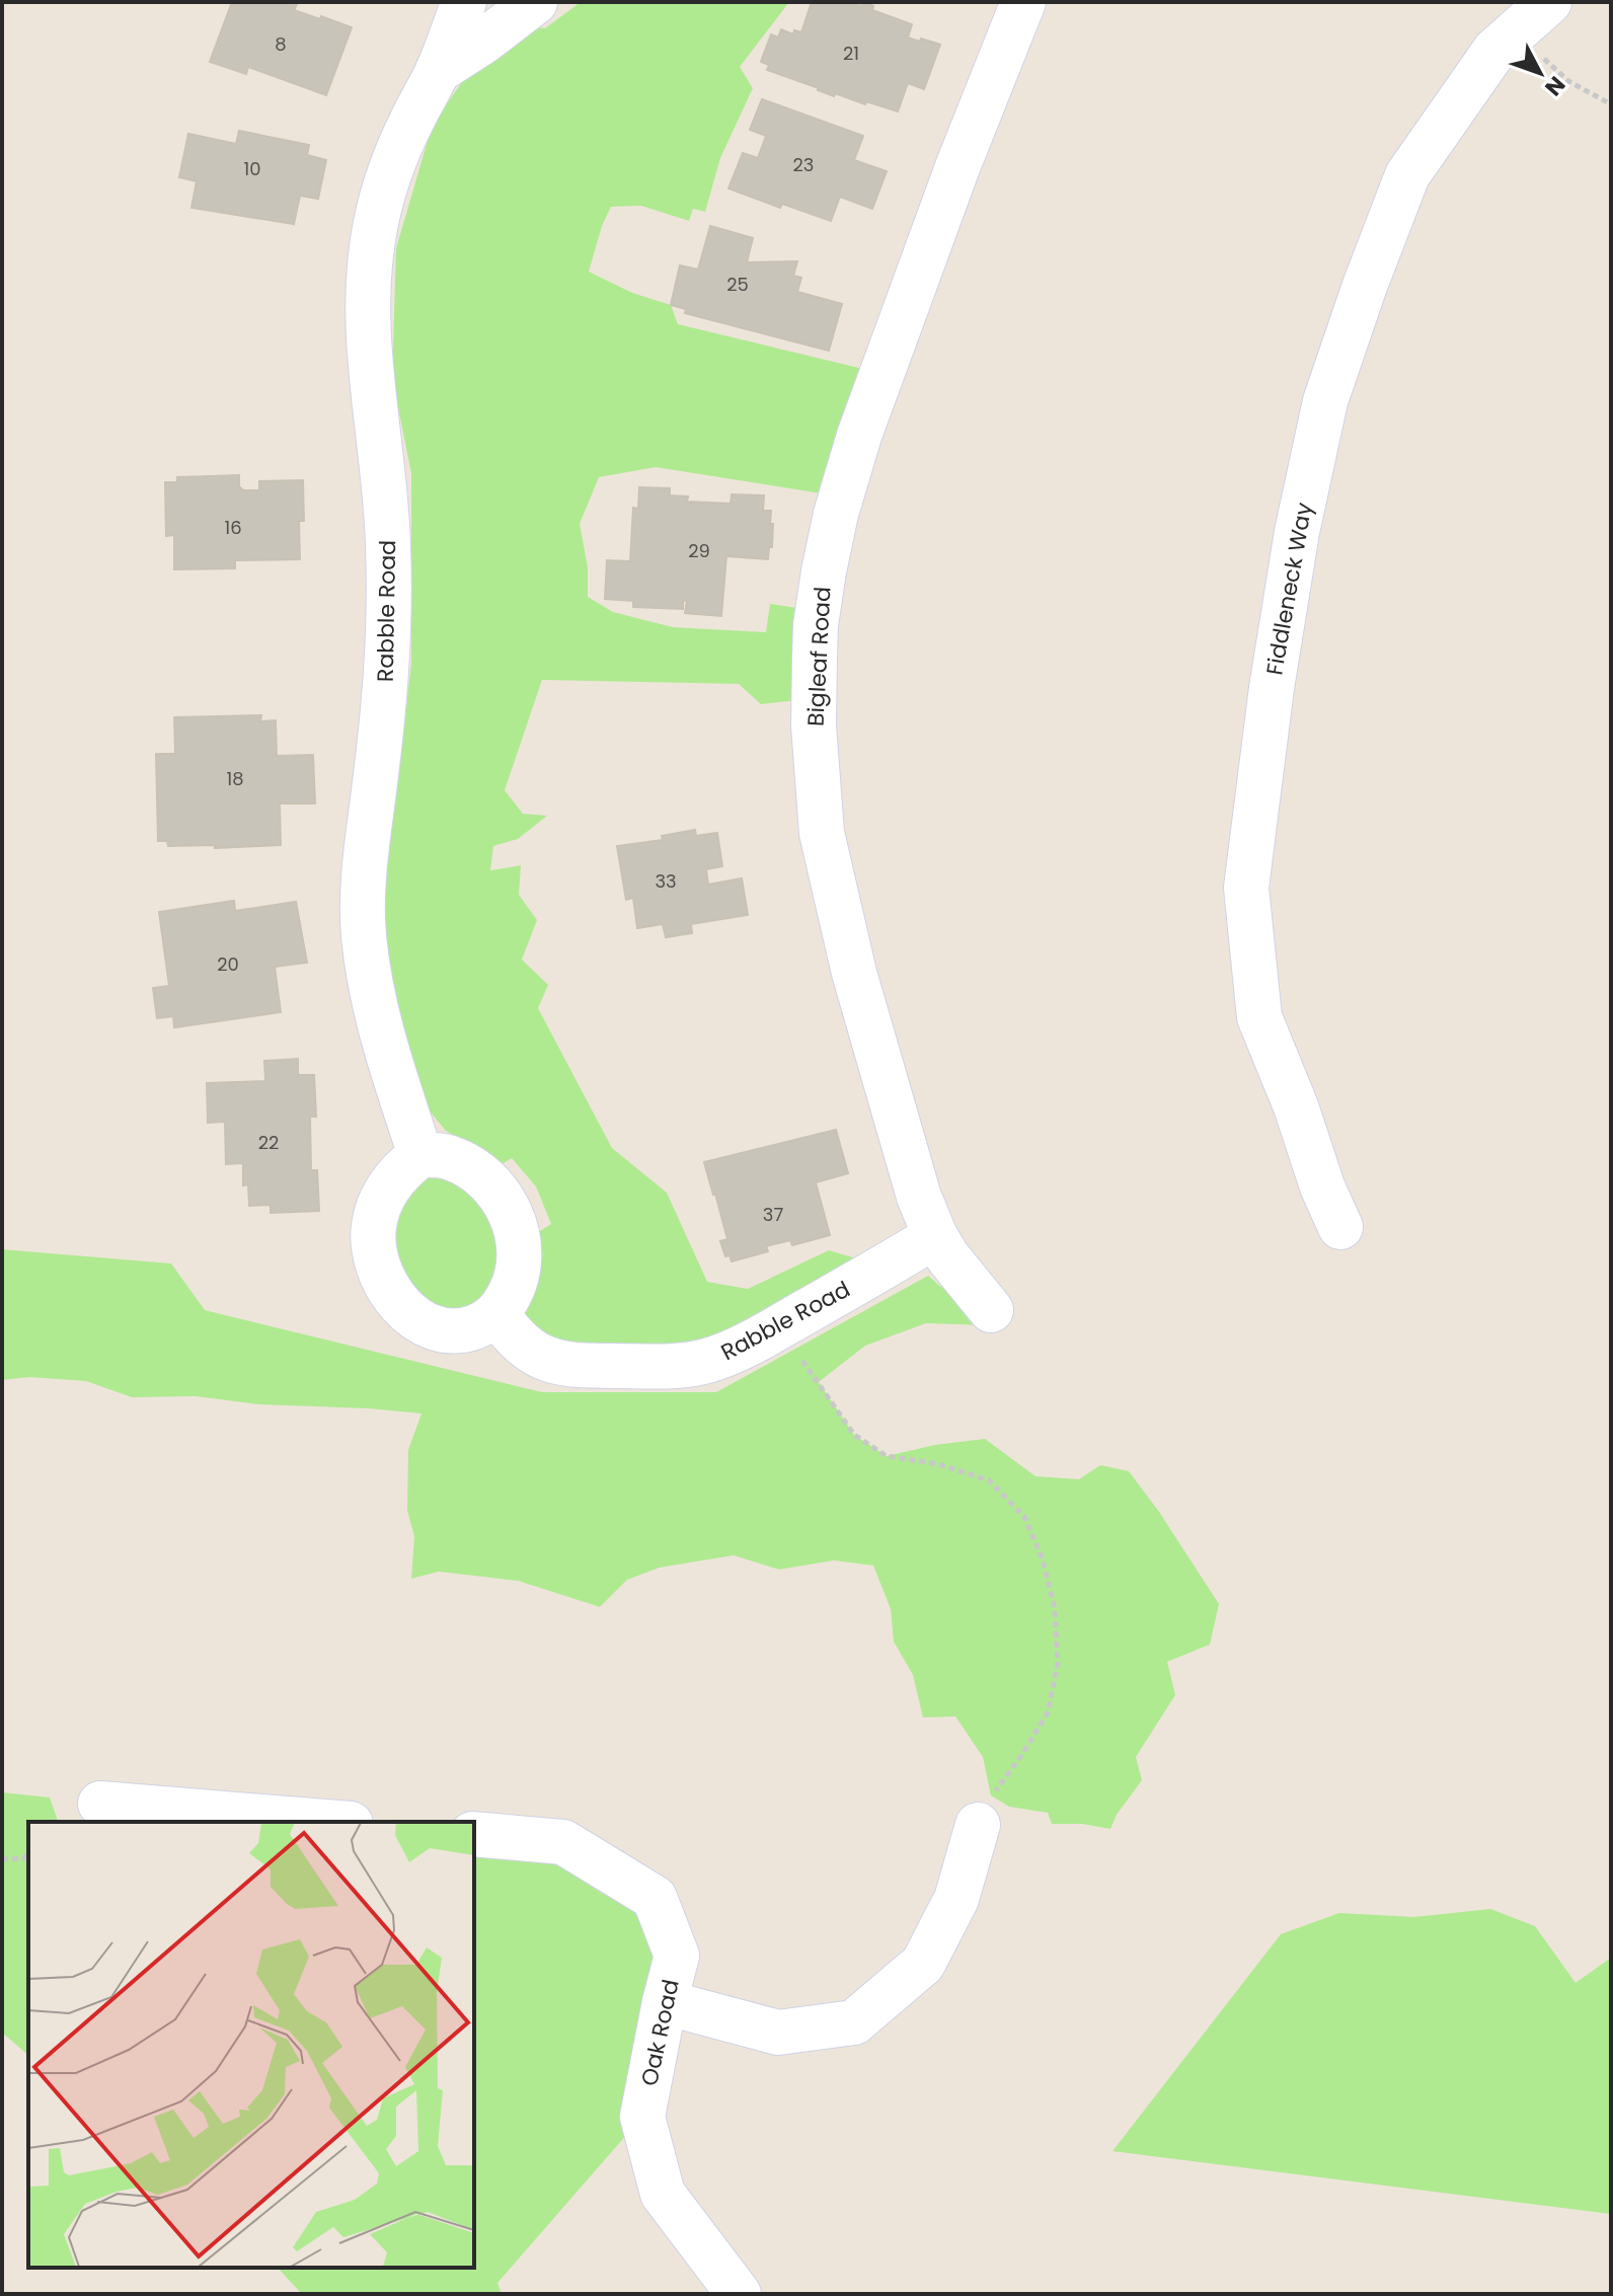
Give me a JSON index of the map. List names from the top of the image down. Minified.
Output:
{"streets":{"street":["Fiddleneck Way","Rabble Road","Bigleaf Road","Oak Road"]},"crossings":[["Rabble Road","Bigleaf Road"]],"house_numbers":["8","21","23","10","25","16","29","18","33","20","22","37"],"north":"bottom right"}
